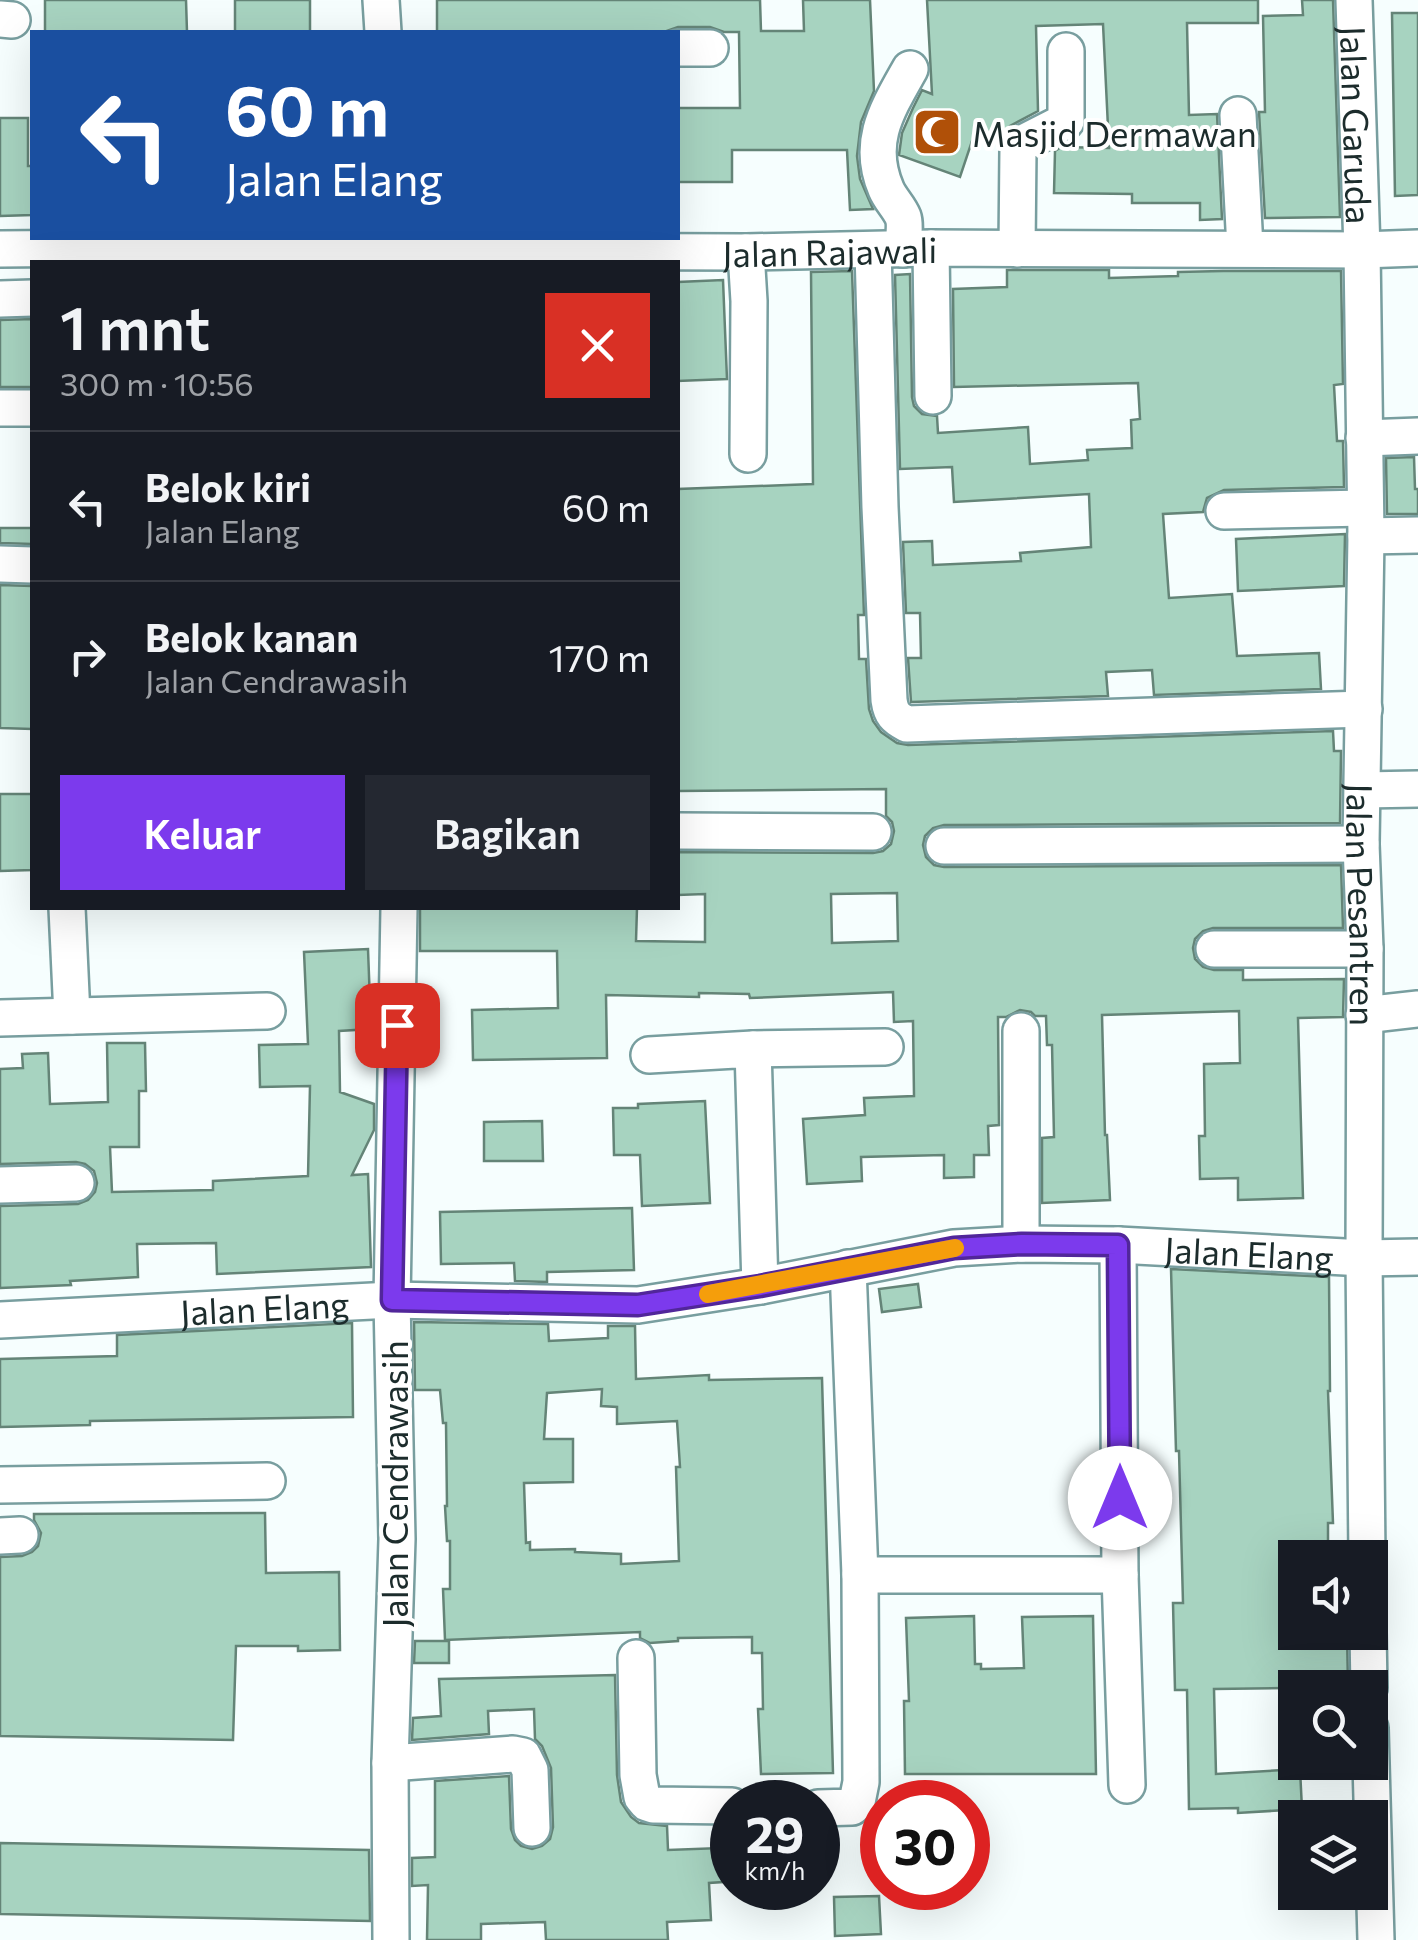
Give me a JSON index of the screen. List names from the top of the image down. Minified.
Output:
{"streets":{"street":["Jalan Garuda","Jalan Rajawali","Jalan Pesantren","Jalan Elang","Jalan Cendrawasih"]},"crossings":[["Jalan Garuda","Jalan Rajawali"],["Jalan Garuda","Jalan Pesantren"],["Jalan Rajawali","Jalan Pesantren"],["Jalan Pesantren","Jalan Elang"],["Jalan Elang","Jalan Cendrawasih"]],"places":{"mosque":["Masjid Dermawan"]},"page":{"turn":["60 m","Jalan Elang"],"heading":["1 mnt","300 m · 10:56"],"list":[{"name":"Belok kiri","note":"Jalan Elang","value":"60 m"},{"name":"Belok kanan","note":"Jalan Cendrawasih","value":"170 m"}],"buttons":["Keluar","Bagikan"],"speed":"29 km/h","limit":"30"}}
